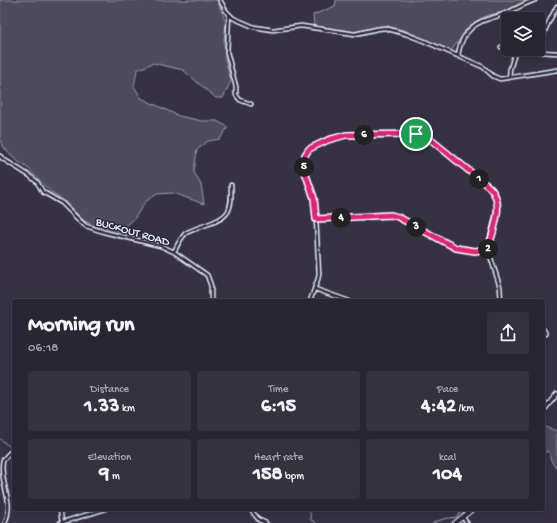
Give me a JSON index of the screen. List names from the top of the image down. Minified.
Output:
{"streets":{"street":["BUCKOUT ROAD"]},"page":{"pins":["6","5","1","4","3","2"],"heading":["Morning run","06:18"],"stats":[["Distance","1.33 km"],["Time","6:15"],["Pace","4:42 /km"],["Elevation","9 m"],["Heart rate","158 bpm"],["kcal","104"]]}}
